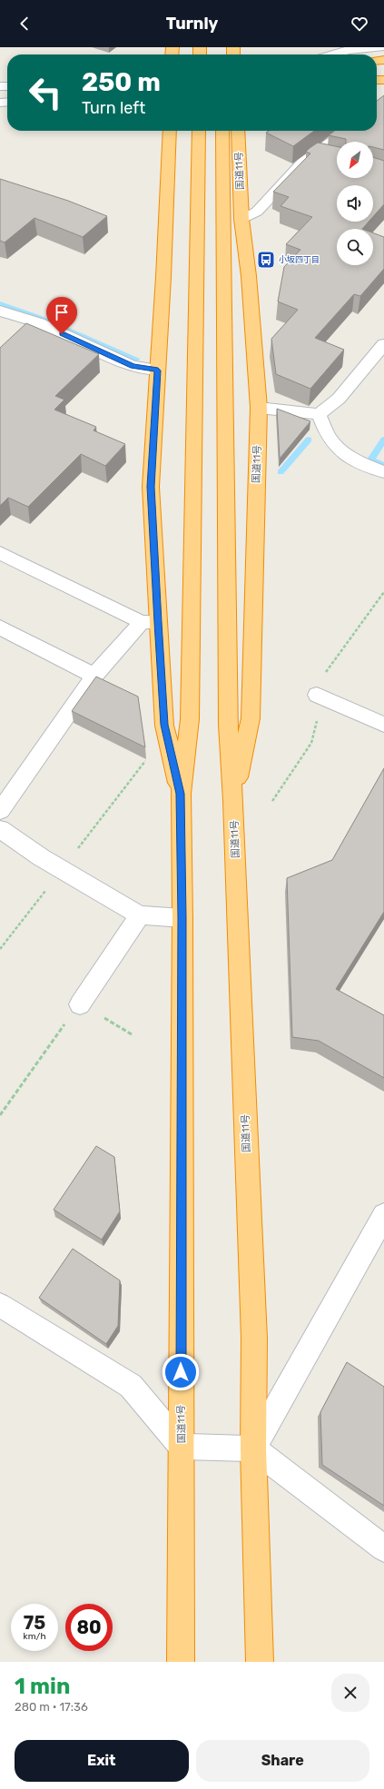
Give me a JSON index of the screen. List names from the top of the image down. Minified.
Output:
{"streets":{"highway":["国道11号"]},"places":{"bus stop":["小坂四丁目"]},"north":"bottom left","page":{"header":"Turnly","turn":["250 m","Turn left"],"speed":"75 km/h","limit":"80","heading":["1 min","280 m · 17:36"],"buttons":["Exit","Share"]}}
